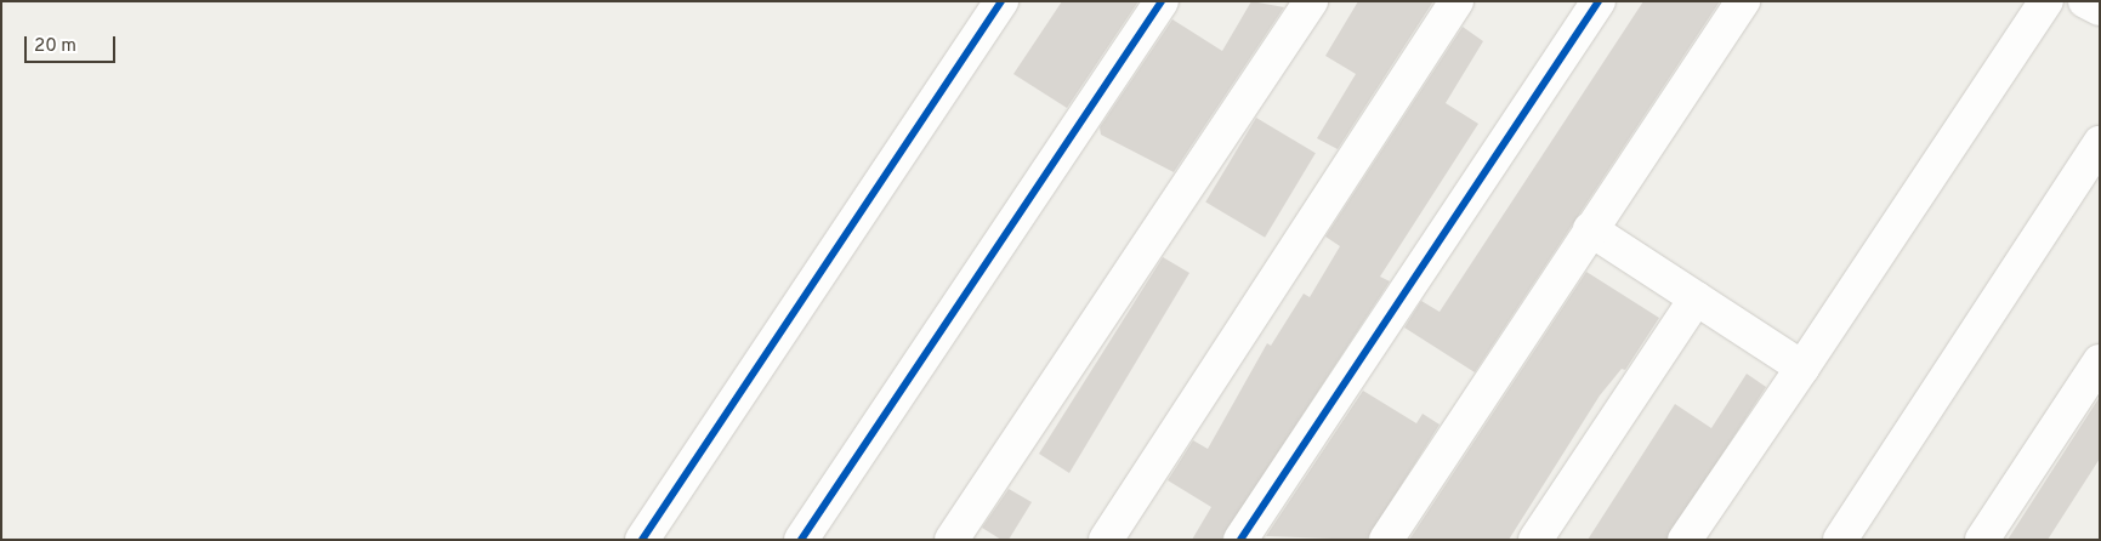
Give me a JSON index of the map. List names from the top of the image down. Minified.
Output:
{"scale_bar":"20 m"}
